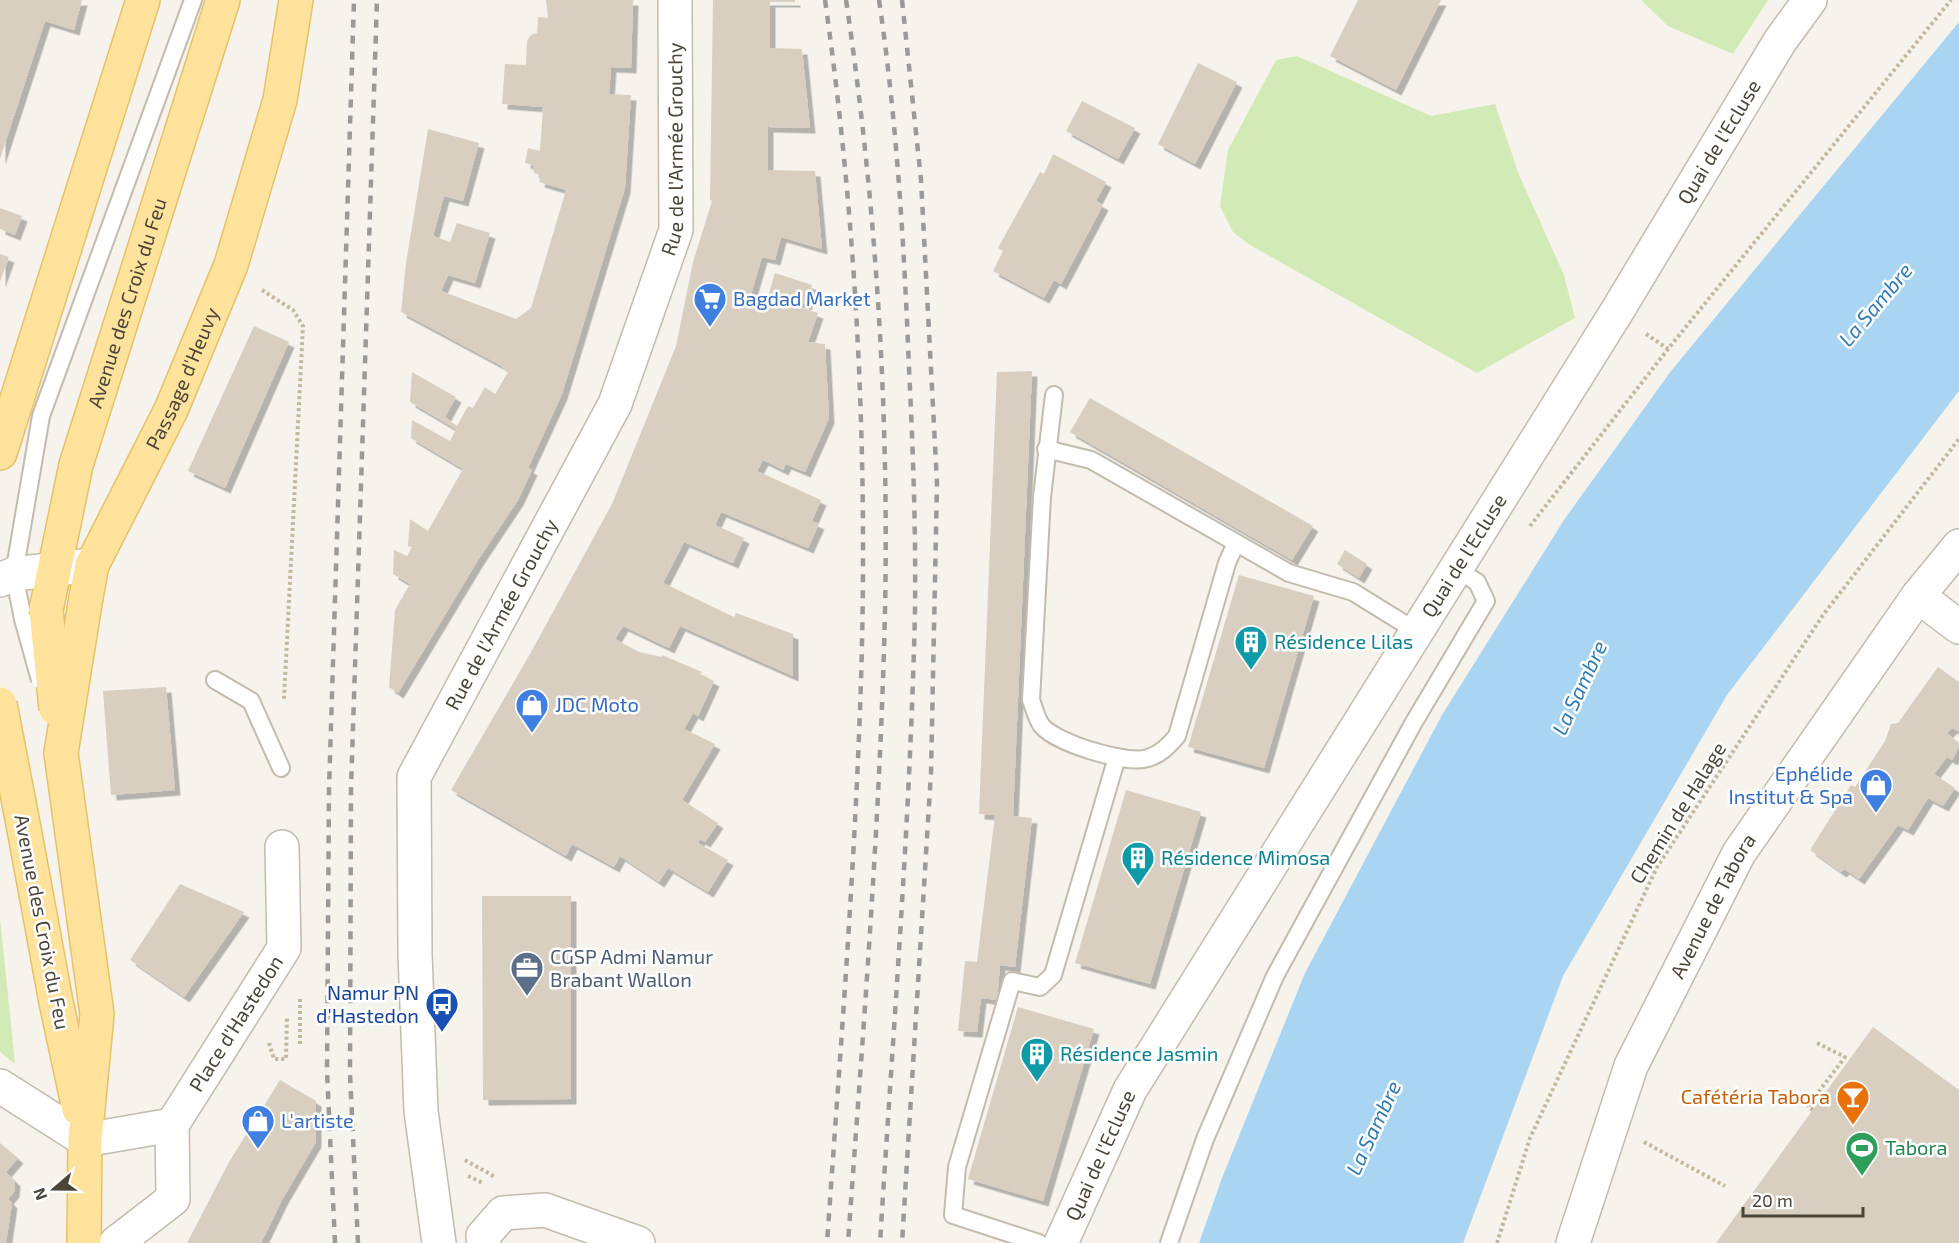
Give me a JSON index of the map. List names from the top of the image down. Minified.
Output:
{"streets":{"main road":["Avenue des Croix du Feu","Passage d'Heuvy"],"street":["Quai de l'Ecluse","Rue de l'Armée Grouchy","Avenue de Tabora","Place d'Hastedon"],"path":["Chemin de Halage"]},"crossings":[["Avenue des Croix du Feu","Passage d'Heuvy"]],"water":["La Sambre"],"places":{"supermarket":["Bagdad Market"],"building":["Résidence Lilas","Résidence Mimosa","Résidence Jasmin"],"shop":["JDC Moto","Ephélide Institut & Spa","L'artiste"],"office":["CGSP Admi Namur Brabant Wallon"],"bus stop":["Namur PN d'Hastedon"],"bar":["Cafétéria Tabora"],"sports":["Tabora"]},"scale_bar":"20 m","north":"left"}
